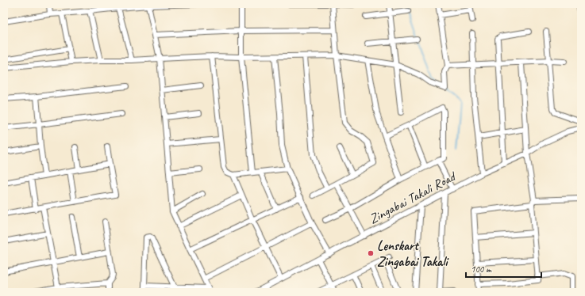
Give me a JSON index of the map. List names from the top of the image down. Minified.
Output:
{"streets":{"street":["Zingabai Takali Road"]},"places":["Lenskart Zingabai Takali"],"scale_bar":"100 m"}
